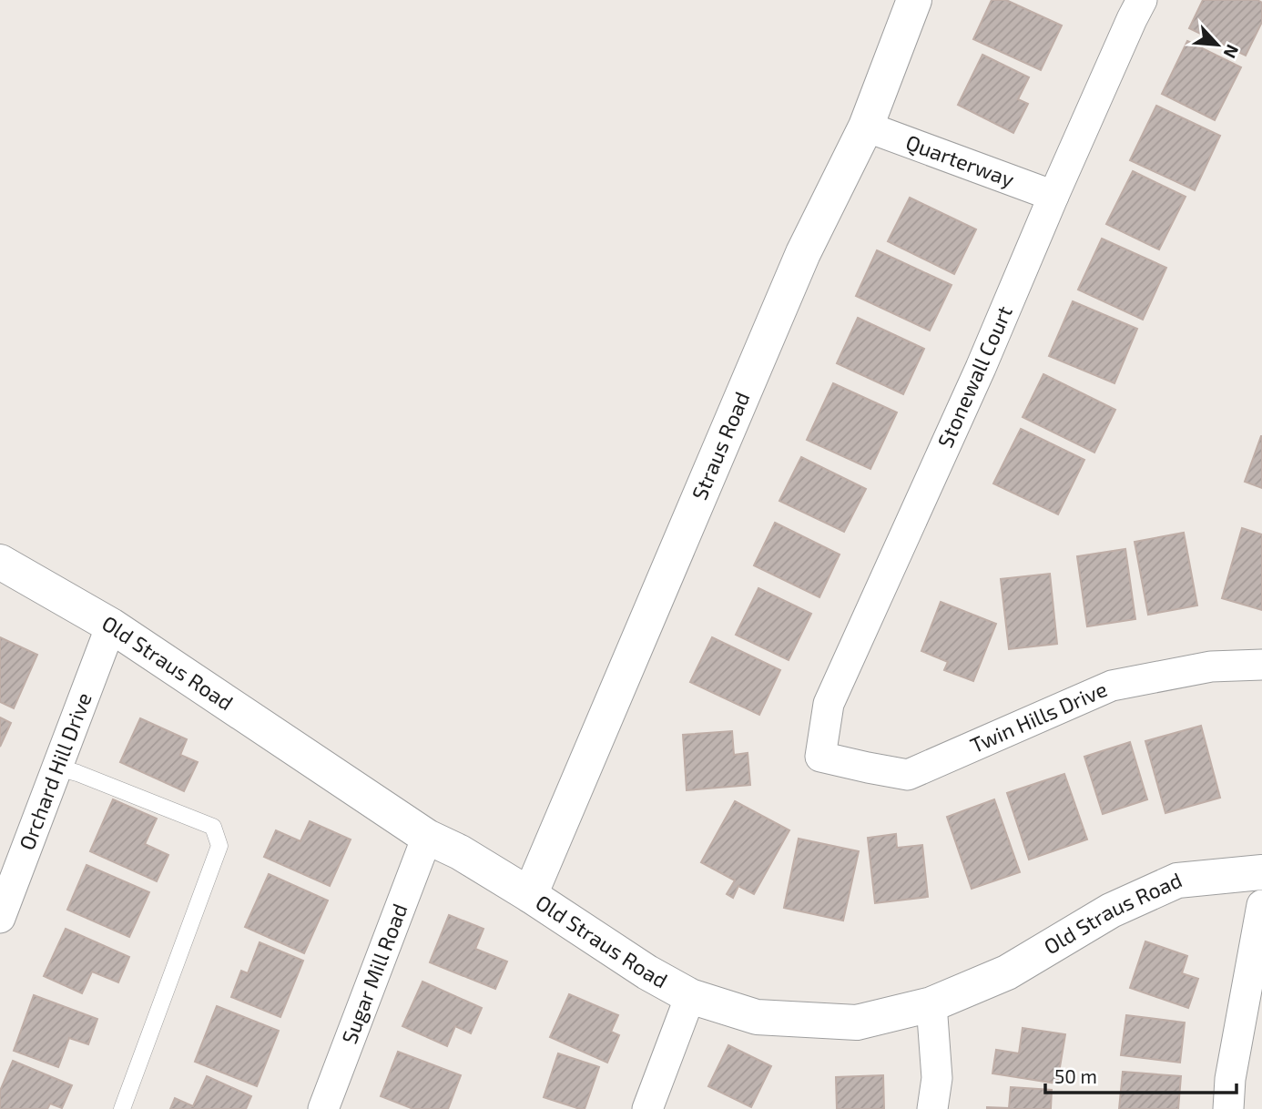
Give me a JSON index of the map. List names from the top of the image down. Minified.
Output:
{"streets":{"street":["Quarterway","Stonewall Court","Straus Road","Old Straus Road","Twin Hills Drive","Orchard Hill Drive","Sugar Mill Road"]},"crossings":[["Quarterway","Stonewall Court"],["Quarterway","Straus Road"],["Stonewall Court","Twin Hills Drive"],["Straus Road","Old Straus Road"],["Old Straus Road","Orchard Hill Drive"],["Old Straus Road","Sugar Mill Road"]],"scale_bar":"50 m","north":"bottom right"}
